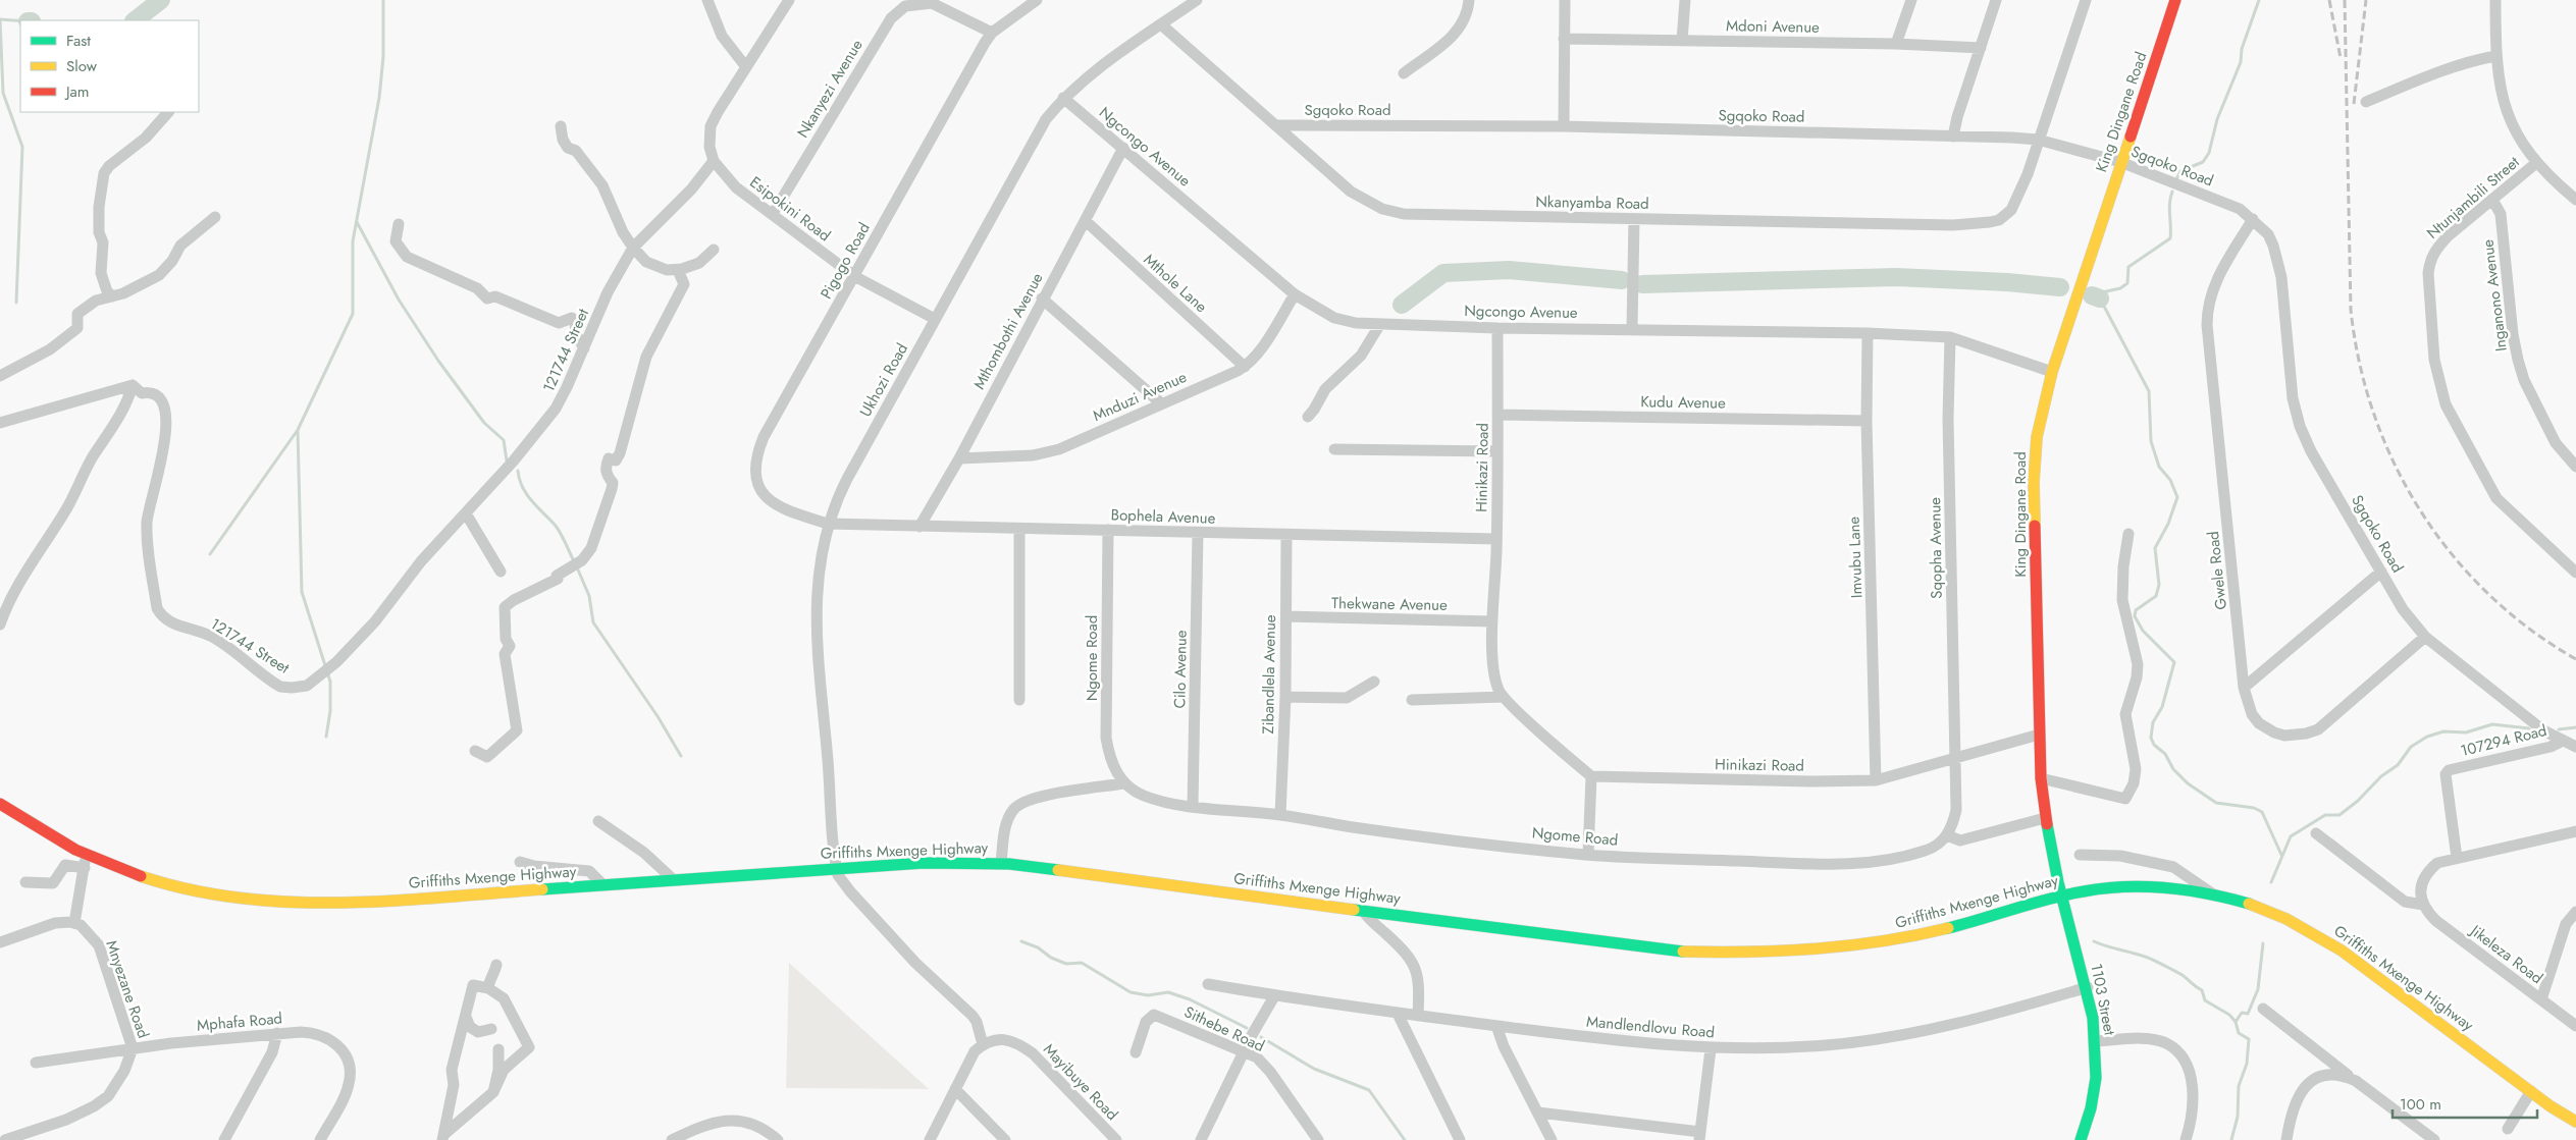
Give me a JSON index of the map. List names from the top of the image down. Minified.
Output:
{"streets":{"street":["Mdoni Avenue","Nkanyezi Avenue","Sgqoko Road","King Dingane Road","Ngcongo Avenue","Ntunjambili Street","Nkanyamba Road","Esipokini Road","Pigogo Road","Mthole Lane","Inganono Avenue","Mthombothi Avenue","121744 Street","Ukhozi Road","Mnduzi Avenue","Kudu Avenue","Hinikazi Road","Bophela Avenue","Sqopha Avenue","Imvubu Lane","Gwele Road","Thekwane Avenue","Ngome Road","Cilo Avenue","Zibandlela Avenue","107294 Road","Griffiths Mxenge Highway","Jikeleza Road","Mnyezane Road","1103 Street","Mphafa Road","Mandlendlovu Road","Sithebe Road","Mayibuye Road"]},"crossings":[["Nkanyezi Avenue","Esipokini Road"],["Nkanyezi Avenue","Pigogo Road"],["Sgqoko Road","King Dingane Road"],["Sgqoko Road","Nkanyamba Road"],["Sgqoko Road","Gwele Road"],["Sgqoko Road","107294 Road"],["King Dingane Road","Ngcongo Avenue"],["King Dingane Road","Hinikazi Road"],["King Dingane Road","Griffiths Mxenge Highway"],["King Dingane Road","1103 Street"],["Ngcongo Avenue","Mthombothi Avenue"],["Ngcongo Avenue","Ukhozi Road"],["Ngcongo Avenue","Mnduzi Avenue"],["Ngcongo Avenue","Hinikazi Road"],["Ngcongo Avenue","Sqopha Avenue"],["Ngcongo Avenue","Imvubu Lane"],["Ntunjambili Street","Inganono Avenue"],["Nkanyamba Road","Ukhozi Road"],["Esipokini Road","Pigogo Road"],["Esipokini Road","121744 Street"],["Esipokini Road","Ukhozi Road"],["Pigogo Road","Ukhozi Road"],["Pigogo Road","Bophela Avenue"],["Mthole Lane","Mthombothi Avenue"],["Mthole Lane","Mnduzi Avenue"],["Mthombothi Avenue","Mnduzi Avenue"],["Mthombothi Avenue","Bophela Avenue"],["Ukhozi Road","Bophela Avenue"],["Ukhozi Road","Griffiths Mxenge Highway"],["Kudu Avenue","Hinikazi Road"],["Kudu Avenue","Imvubu Lane"],["Hinikazi Road","Bophela Avenue"],["Hinikazi Road","Sqopha Avenue"],["Hinikazi Road","Imvubu Lane"],["Hinikazi Road","Thekwane Avenue"],["Bophela Avenue","Ngome Road"],["Bophela Avenue","Cilo Avenue"],["Bophela Avenue","Zibandlela Avenue"],["Thekwane Avenue","Zibandlela Avenue"],["Ngome Road","Cilo Avenue"],["Ngome Road","Zibandlela Avenue"],["Griffiths Mxenge Highway","1103 Street"],["Mnyezane Road","Mphafa Road"],["1103 Street","Mandlendlovu Road"]],"legend":["Fast","Slow","Jam"],"scale_bar":"100 m"}
